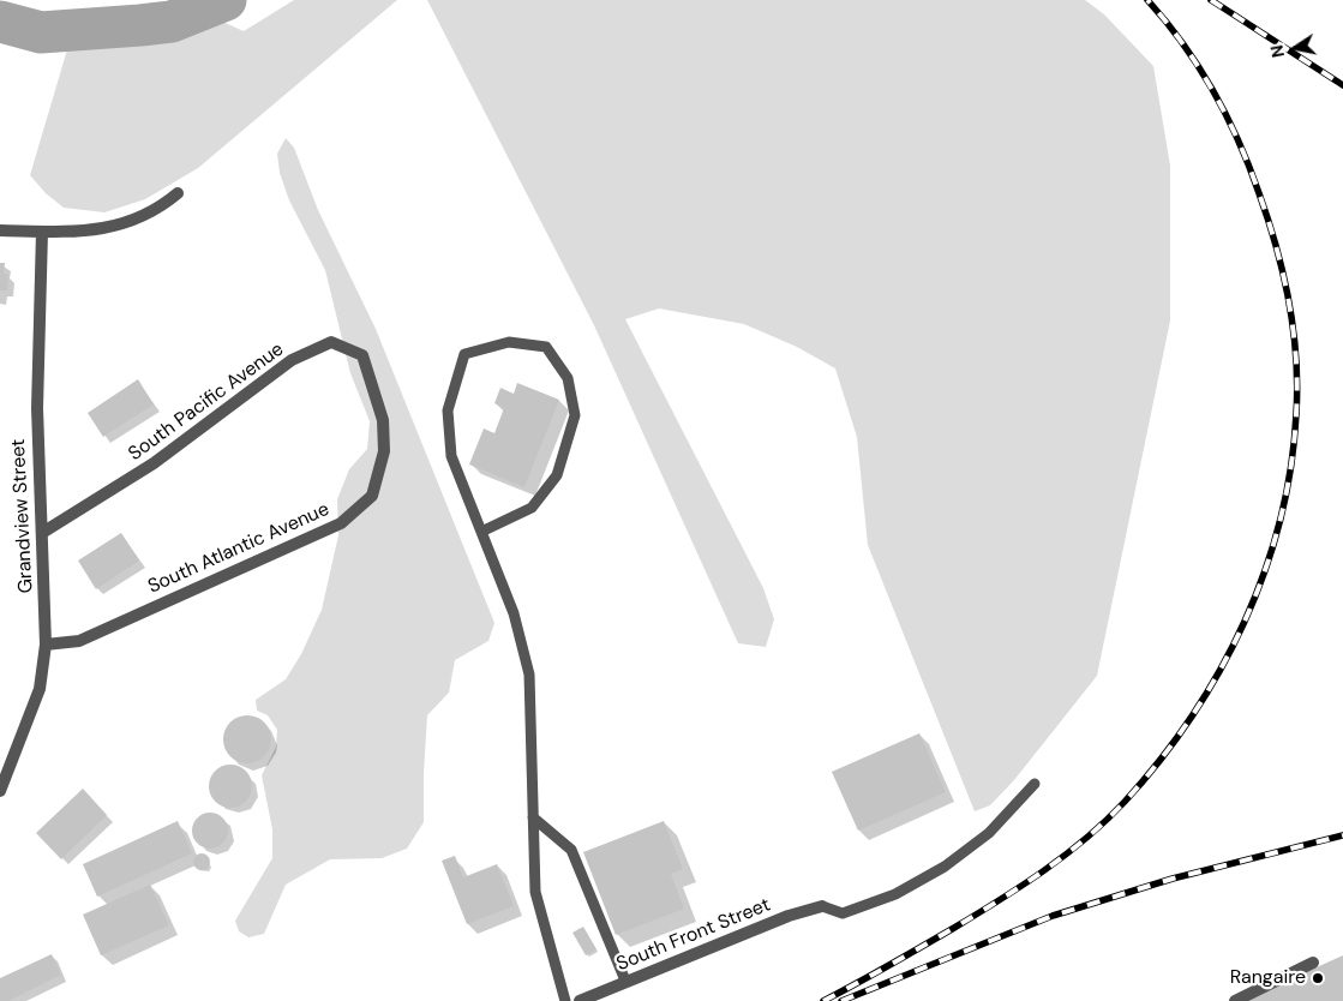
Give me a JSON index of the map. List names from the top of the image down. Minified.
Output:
{"streets":{"street":["South Pacific Avenue","Grandview Street","South Atlantic Avenue","South Front Street"]},"crossings":[["South Pacific Avenue","Grandview Street"],["South Pacific Avenue","South Atlantic Avenue"],["Grandview Street","South Atlantic Avenue"]],"places":["Rangaire"],"north":"left"}
